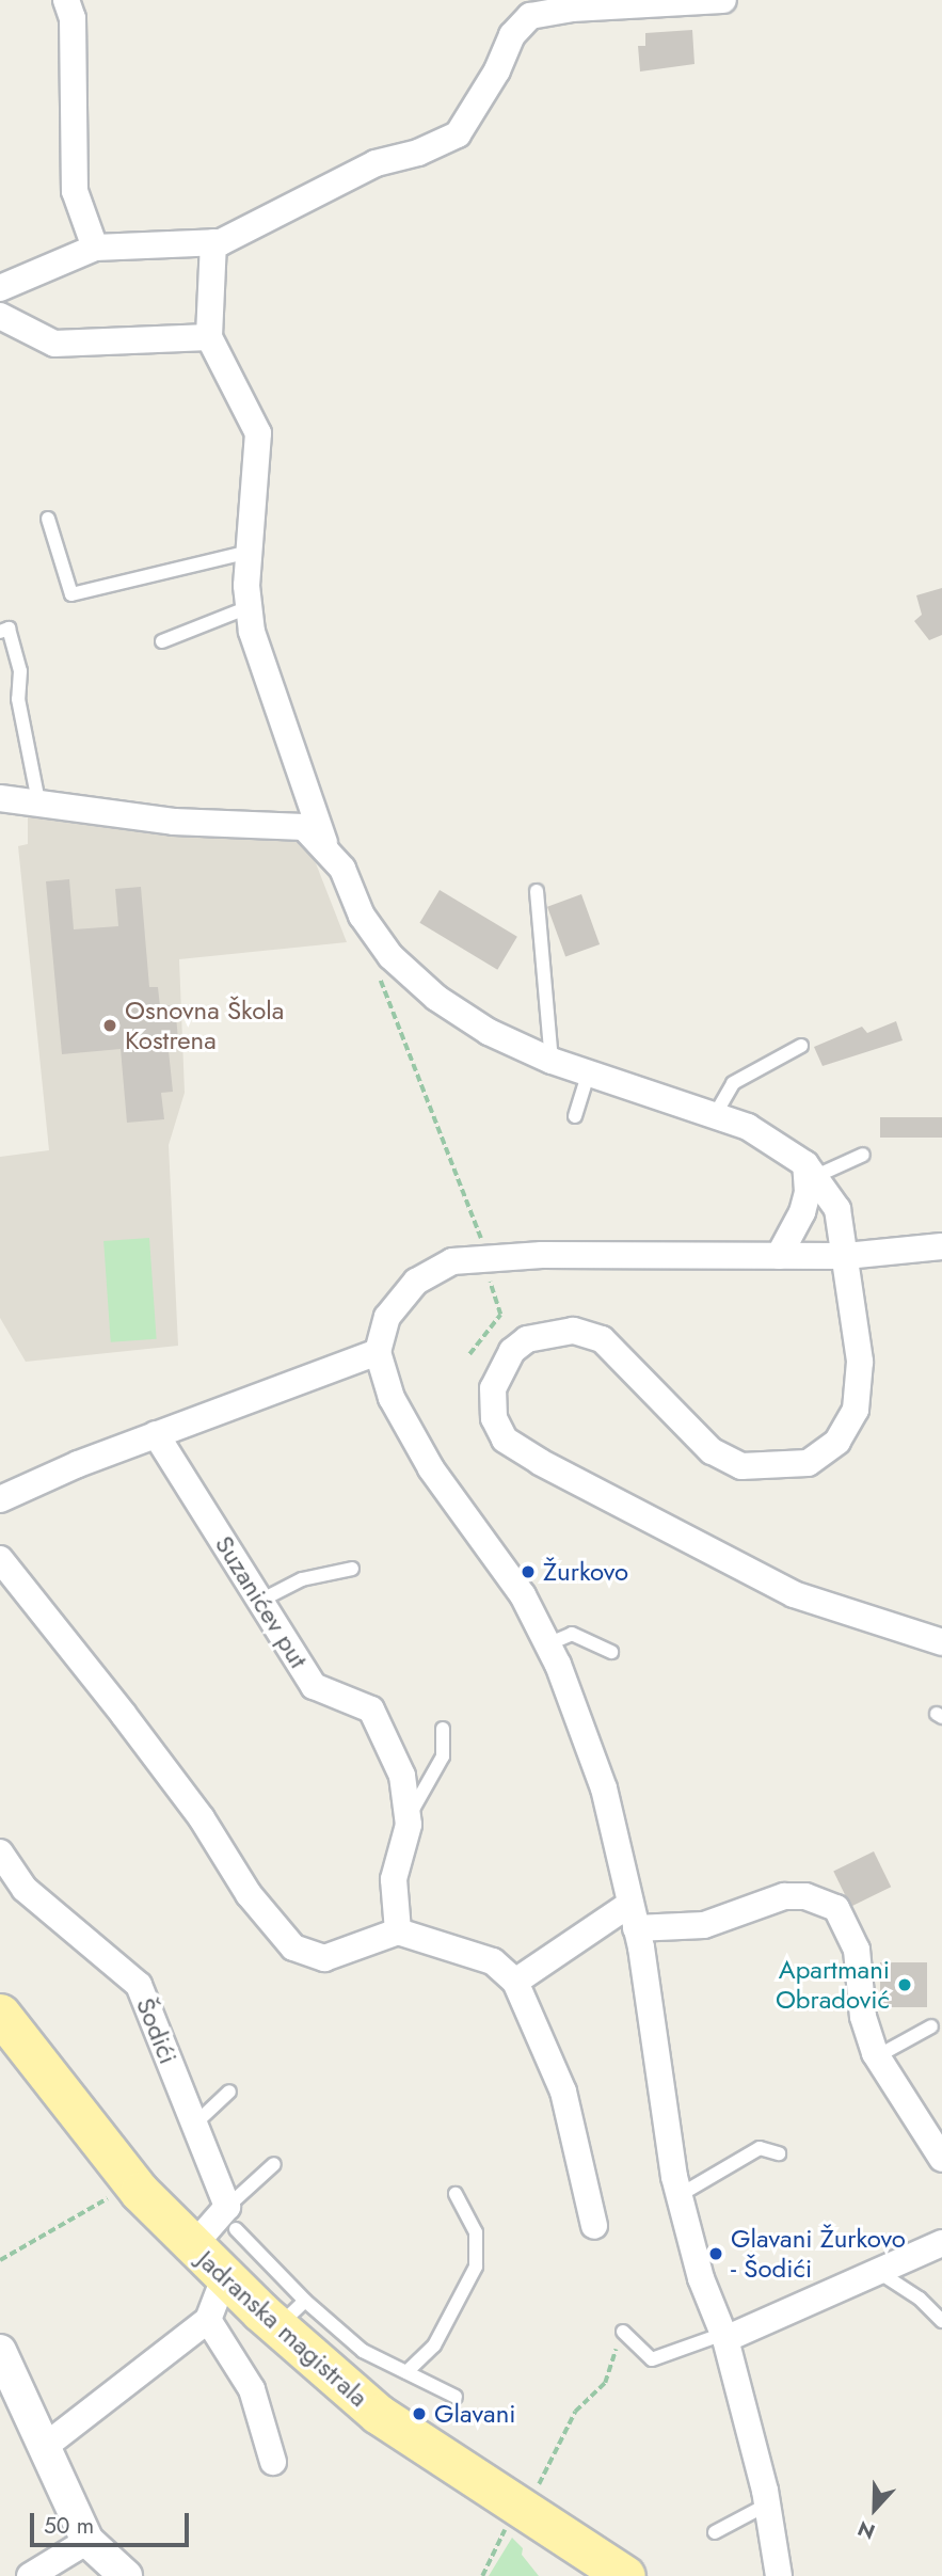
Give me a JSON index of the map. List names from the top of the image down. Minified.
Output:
{"streets":{"main road":["Jadranska magistrala"],"street":["Suzanićev put","Šodići"]},"places":["Osnovna Škola Kostrena","Žurkovo","Apartmani Obradović","Glavani Žurkovo - Šodići","Glavani"],"scale_bar":"50 m","north":"bottom"}
